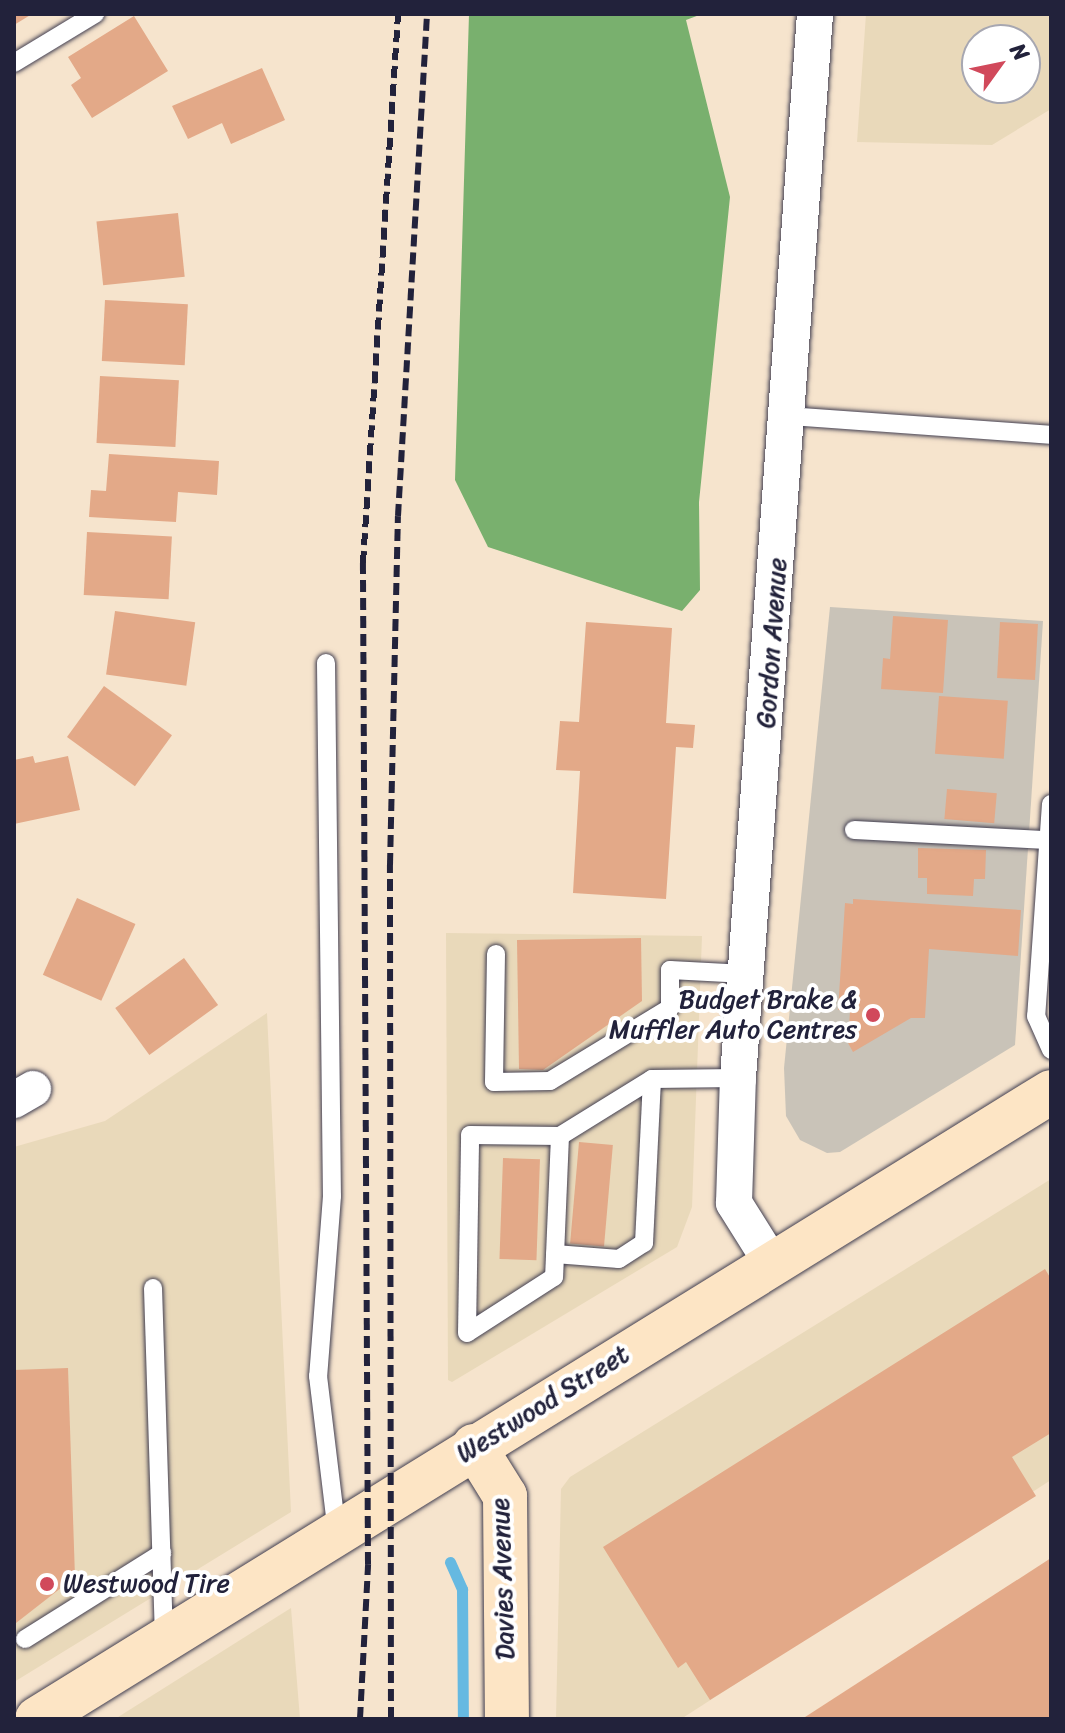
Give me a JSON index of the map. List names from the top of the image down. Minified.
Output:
{"streets":{"main road":["Westwood Street","Davies Avenue"],"street":["Gordon Avenue"]},"crossings":[["Gordon Avenue","Westwood Street"],["Westwood Street","Davies Avenue"]],"places":["Budget Brake & Muffler Auto Centres","Westwood Tire"],"north":"top right"}
